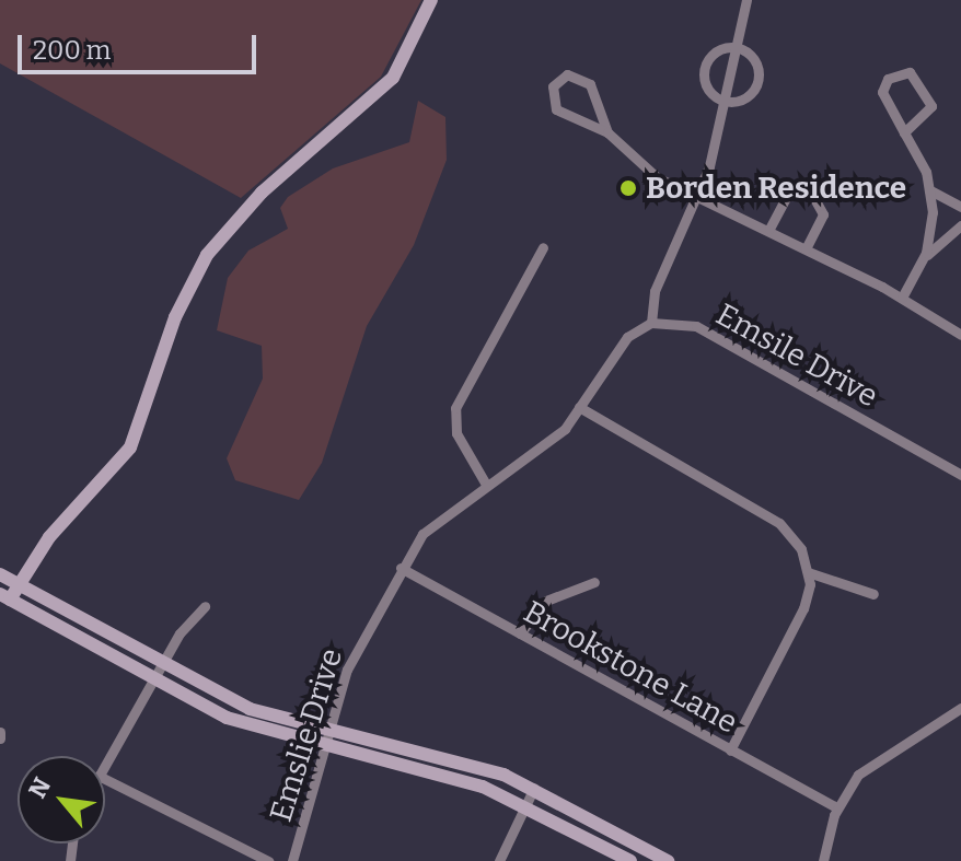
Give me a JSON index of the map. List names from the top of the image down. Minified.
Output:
{"streets":{"street":["Emsile Drive","Brookstone Lane","Emslie Drive"]},"crossings":[["Brookstone Lane","Emslie Drive"]],"places":["Borden Residence"],"scale_bar":"200 m","north":"top left"}
